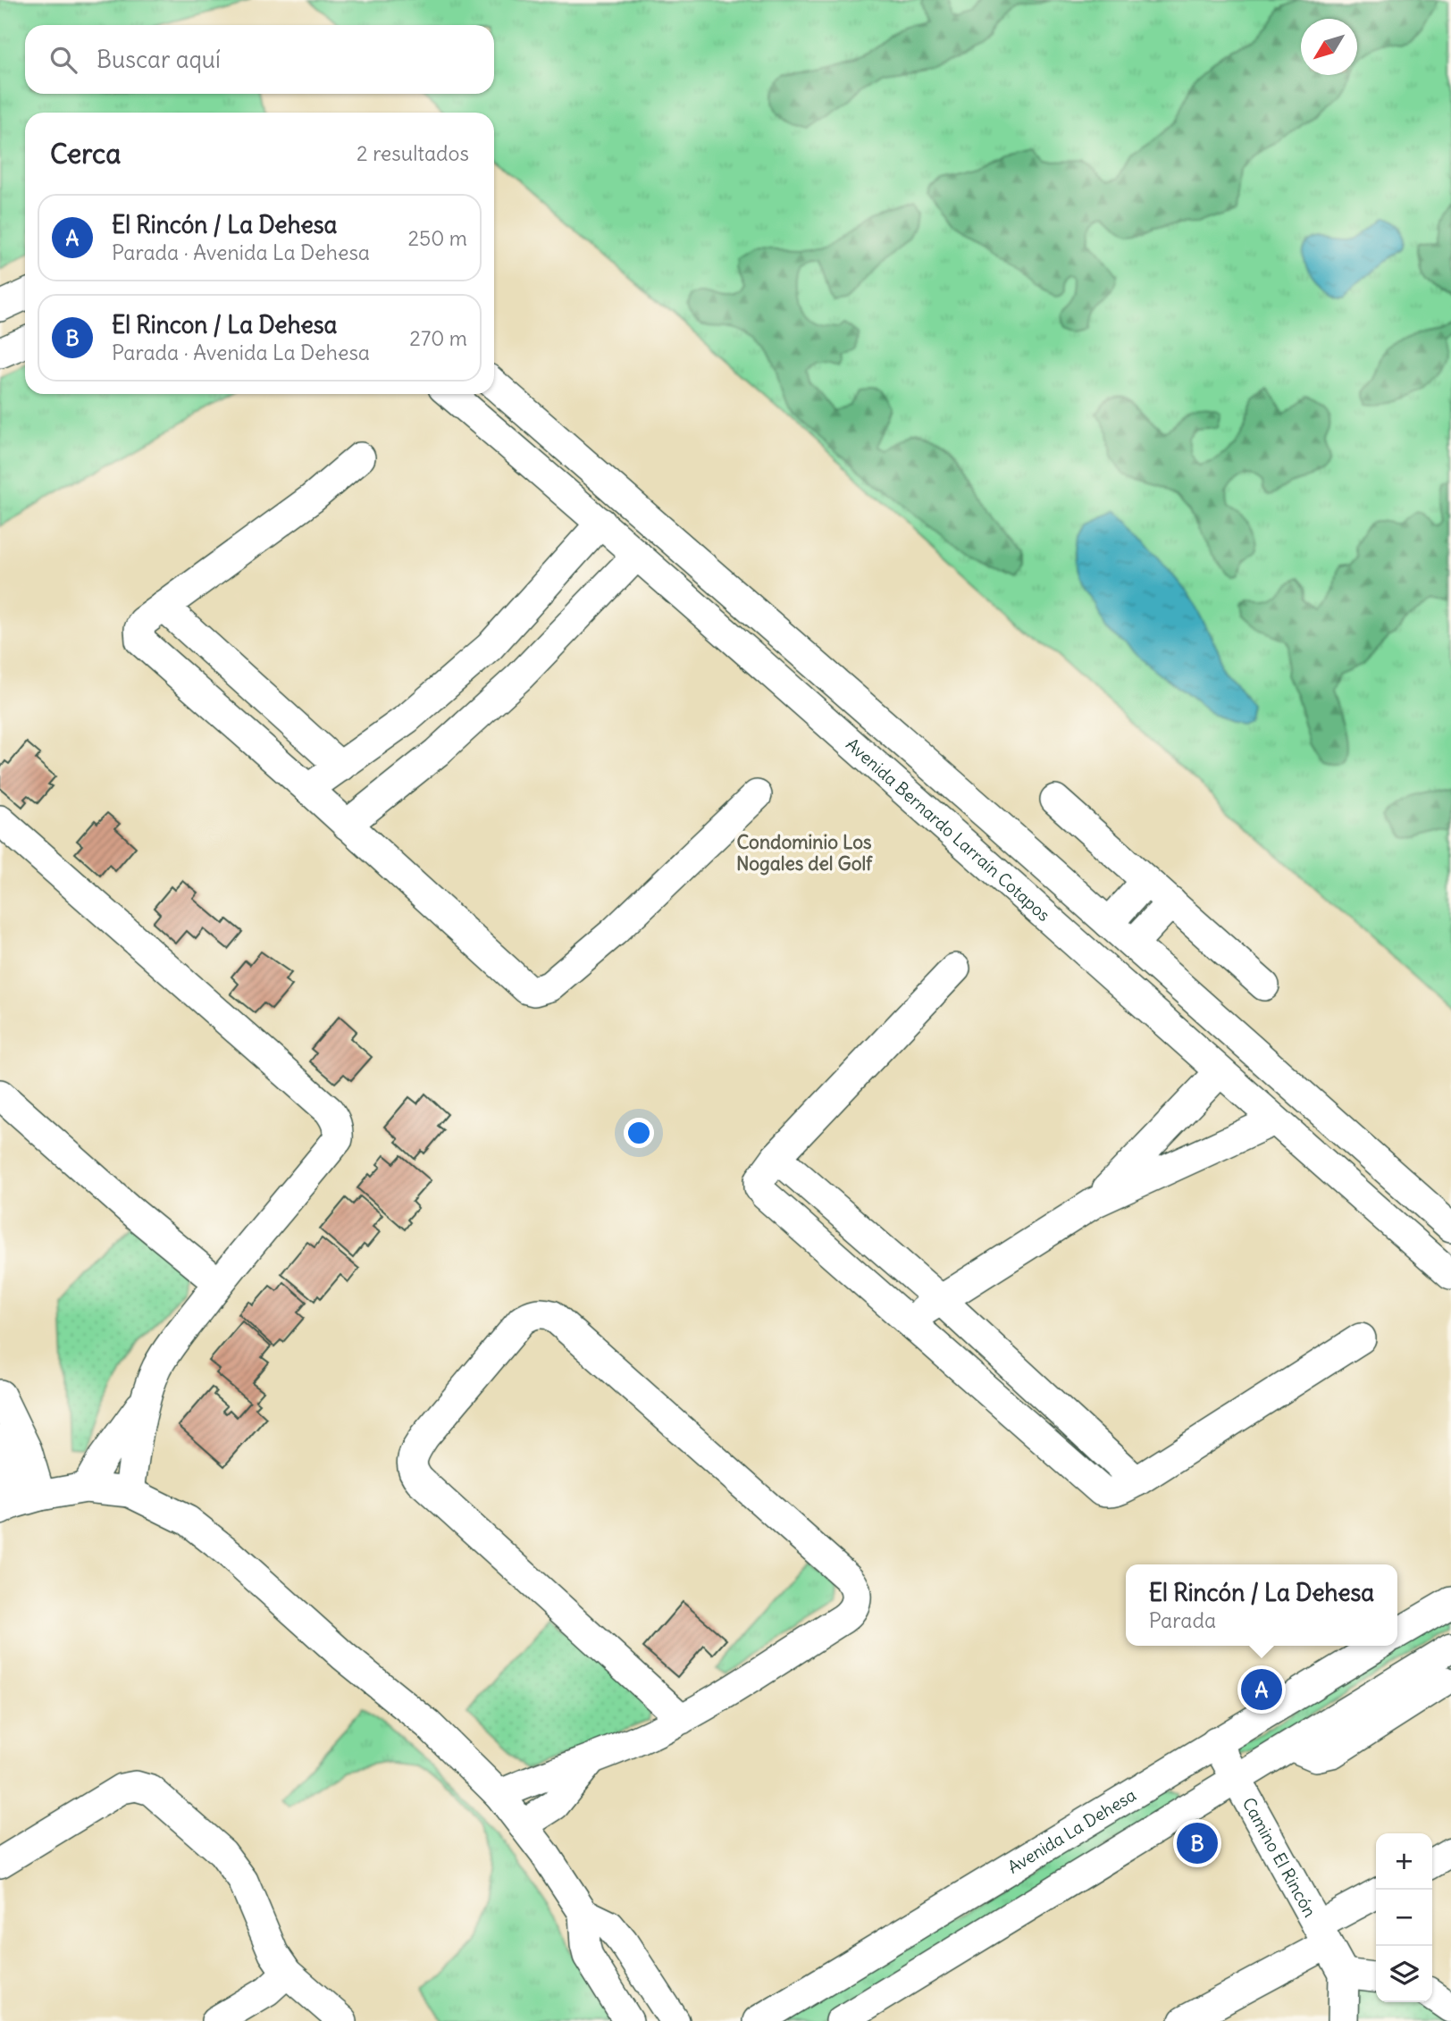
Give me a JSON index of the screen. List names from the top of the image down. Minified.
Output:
{"streets":{"street":["Avenida Bernardo Larraín Cotapos","Avenida La Dehesa","Camino El Rincón"]},"crossings":[["Avenida La Dehesa","Camino El Rincón"]],"districts":["Condominio Los Nogales del Golf"],"north":"bottom left","page":{"search":"Buscar aquí","heading":["Cerca","2 resultados"],"list":[{"mark":"A","name":"El Rincón / La Dehesa","note":"Parada · Avenida La Dehesa","value":"250 m"},{"mark":"B","name":"El Rincon / La Dehesa","note":"Parada · Avenida La Dehesa","value":"270 m"}],"popup":["El Rincón / La Dehesa","Parada"],"pins":["A","B"],"map_buttons":["+","−"]}}
